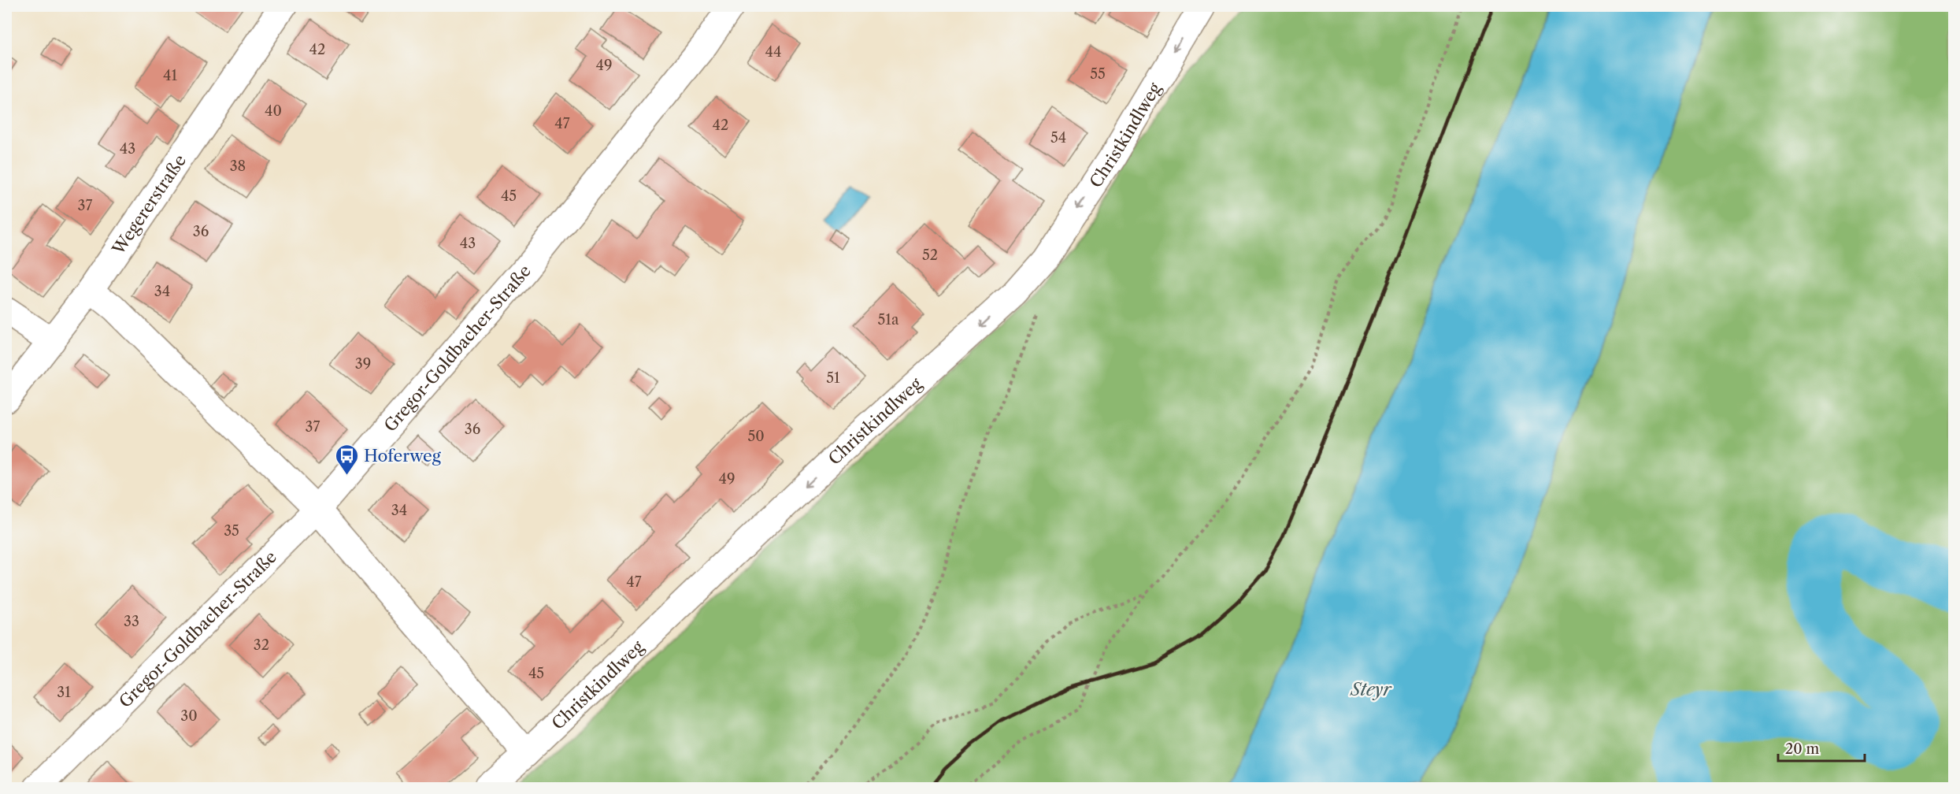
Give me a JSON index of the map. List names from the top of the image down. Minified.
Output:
{"streets":{"street":["Christkindlweg","Wegererstraße","Gregor-Goldbacher-Straße"]},"one_way":["Christkindlweg"],"water":["Steyr"],"places":{"bus stop":["Hoferweg"]},"house_numbers":["42","44","49","55","41","40","47","42","54","43","38","45","37","36","43","52","34","51a","39","51","37","36","50","49","34","35","47","33","32","45","31","30"],"scale_bar":"20 m"}
